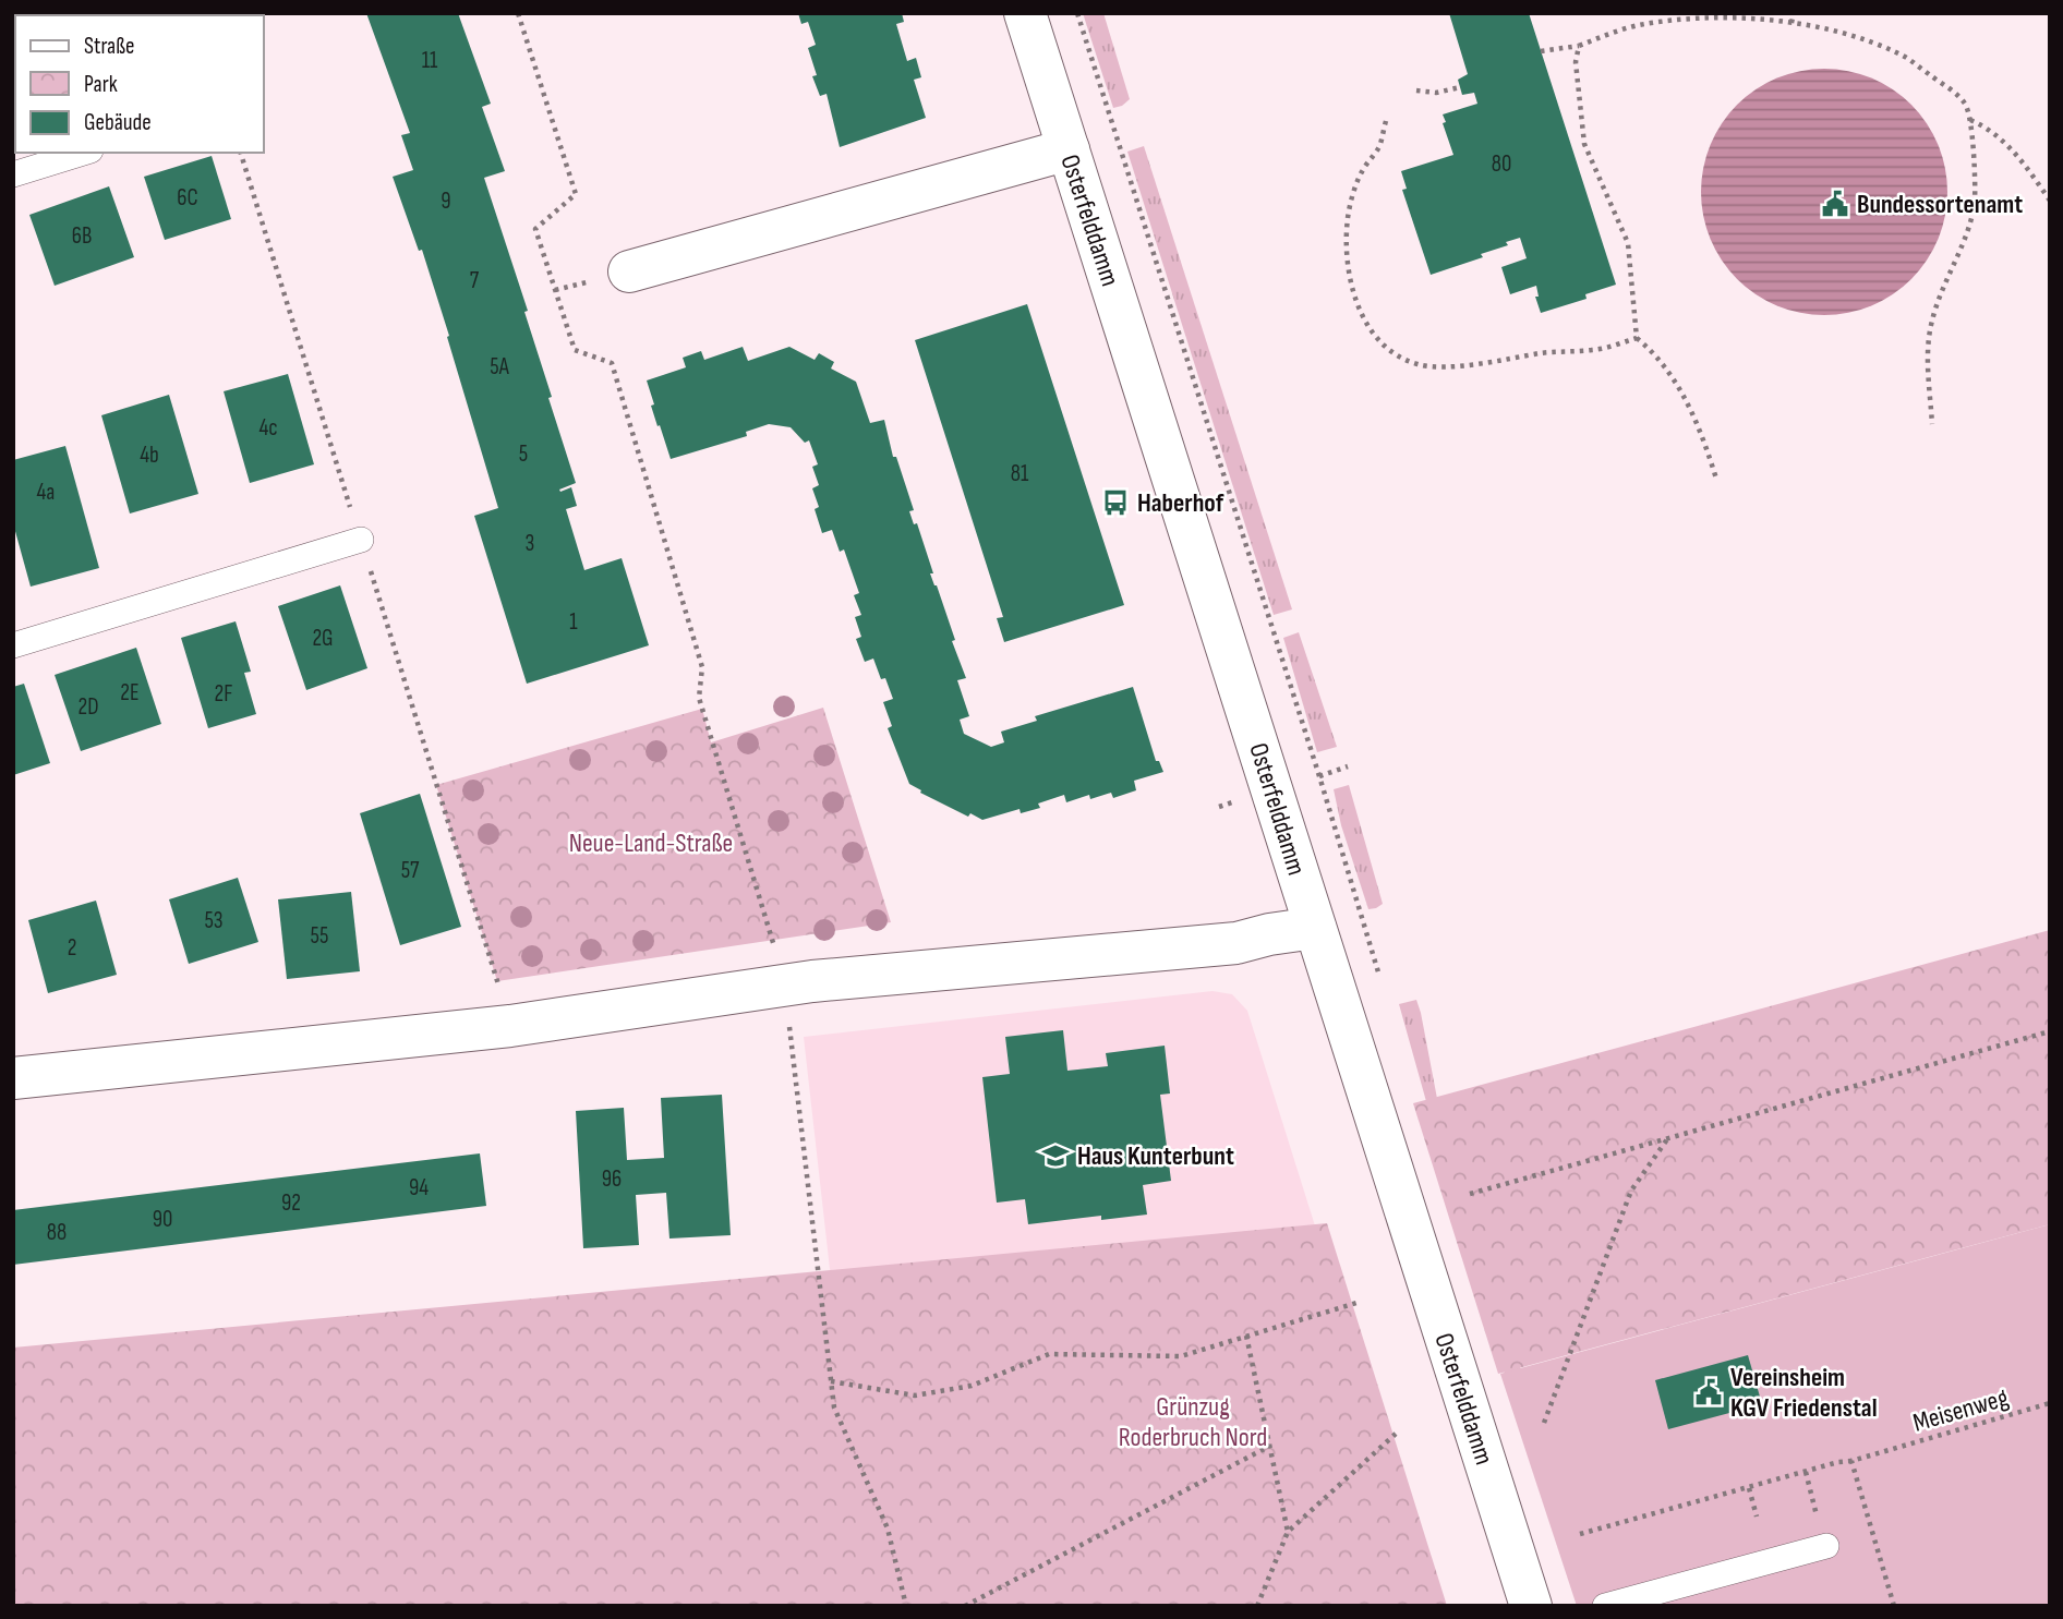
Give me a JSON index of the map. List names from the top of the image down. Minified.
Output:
{"streets":{"street":["Osterfelddamm"],"path":["Meisenweg"]},"parks":["Neue-Land-Straße","Grünzug Roderbruch Nord"],"places":{"public building":["Bundessortenamt","Vereinsheim KGV Friedenstal"],"bus stop":["Haberhof"],"school or university":["Haus Kunterbunt"]},"house_numbers":["11","80","6C","9","6B","7","5A","4c","5","4b","81","4a","3","1","2G","2E","2F","2D","57","53","55","2","96","94","92","90","88"],"legend":["Straße","Park","Gebäude"]}
